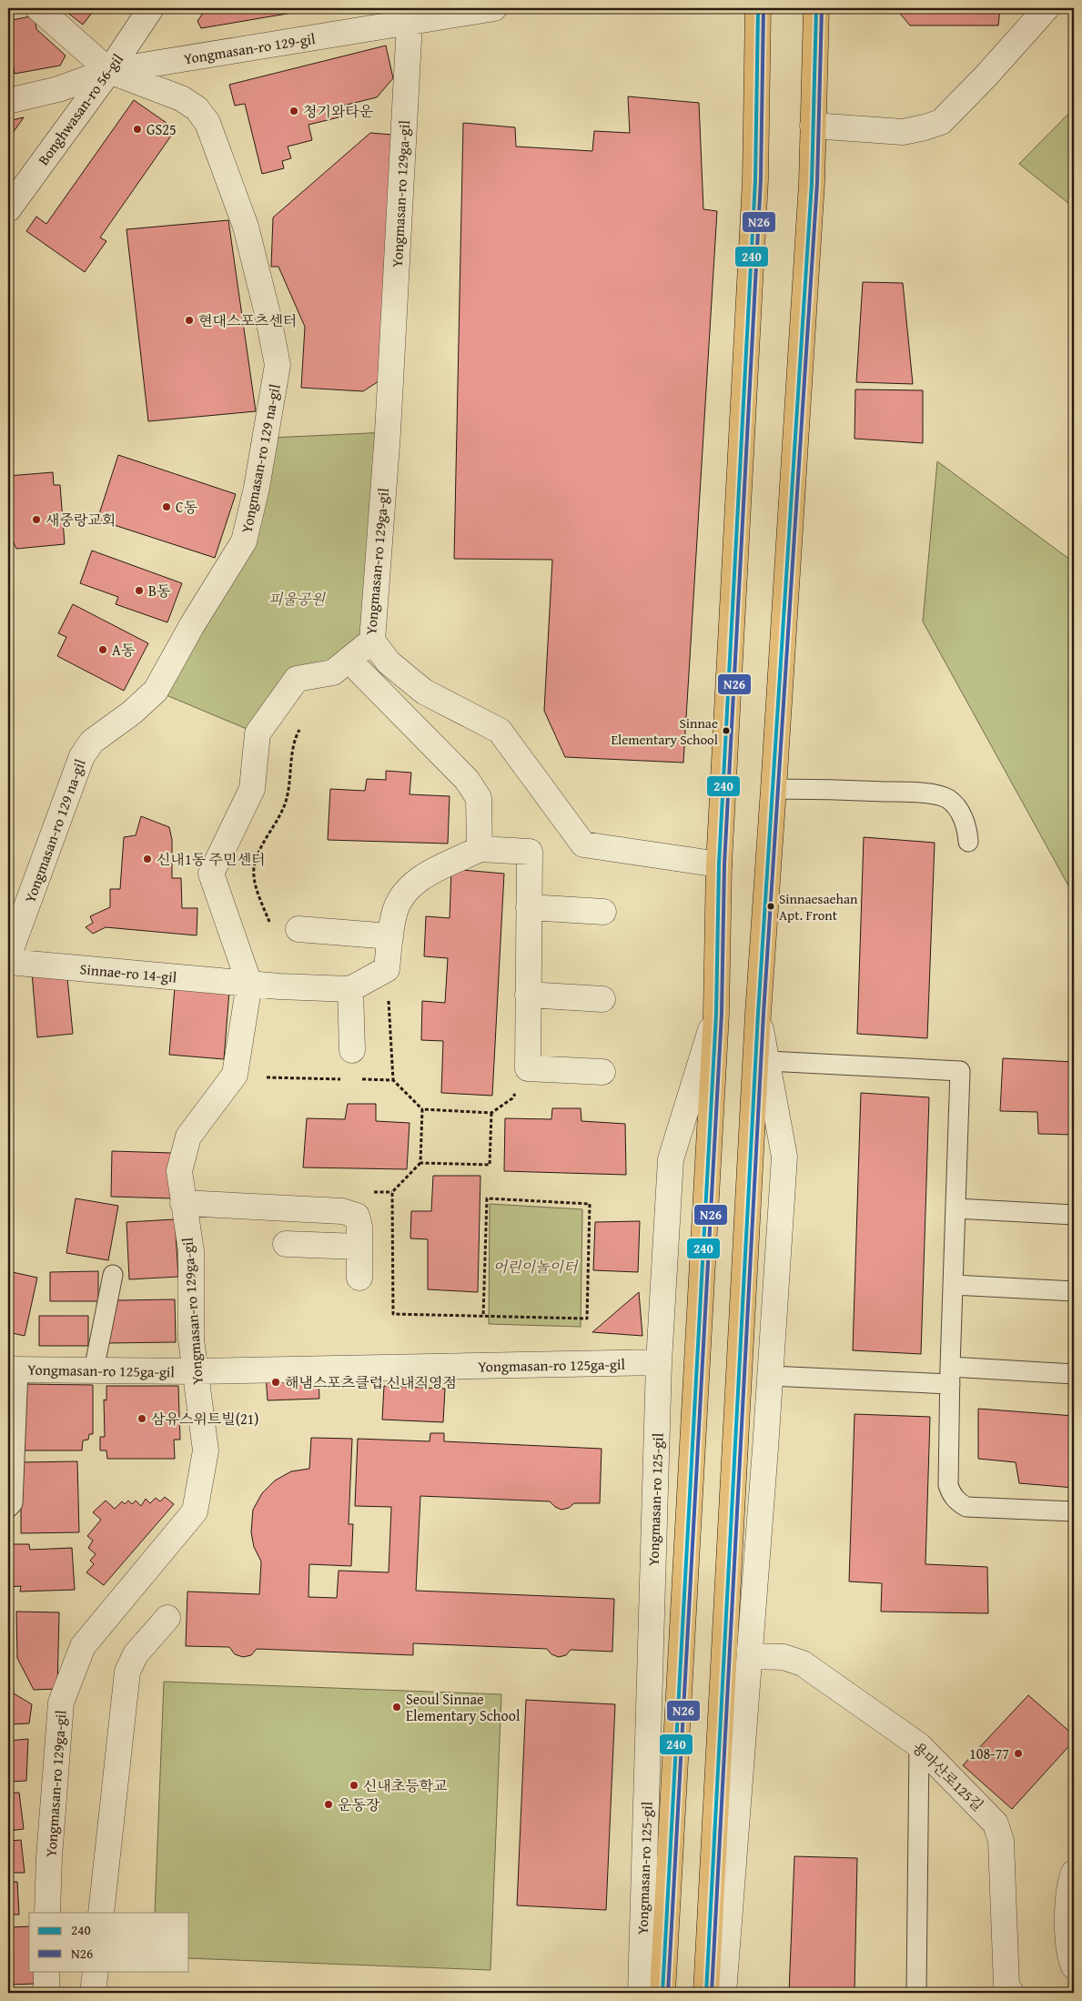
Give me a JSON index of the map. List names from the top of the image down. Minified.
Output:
{"streets":{"street":["Yongmasan-ro 129-gil","Bonghwasan-ro 56-gil","Yongmasan-ro 129ga-gil","Yongmasan-ro 129 na-gil","Sinnae-ro 14-gil","Yongmasan-ro 125ga-gil","Yongmasan-ro 125-gil","용마산로125길"]},"crossings":[["Yongmasan-ro 129-gil","Bonghwasan-ro 56-gil"],["Yongmasan-ro 129-gil","Yongmasan-ro 129ga-gil"],["Yongmasan-ro 129-gil","Yongmasan-ro 129 na-gil"],["Bonghwasan-ro 56-gil","Yongmasan-ro 129 na-gil"],["Yongmasan-ro 129ga-gil","Sinnae-ro 14-gil"],["Yongmasan-ro 129ga-gil","Yongmasan-ro 125ga-gil"],["Yongmasan-ro 125ga-gil","Yongmasan-ro 125-gil"]],"parks":["피울공원","어린이놀이터"],"places":["청기와타운","GS25","현대스포츠센터","C동","새중랑교회","B동","A동","Sinnae Elementary School","신내1동 주민센터","Sinnaesaehan Apt. Front","해냄스포츠클럽 신내직영점","삼유스위트빌(21)","Seoul Sinnae Elementary School","108-77","신내초등학교","운동장"],"lines":["transit line 240","transit line N26"],"legend":["240","N26"]}
